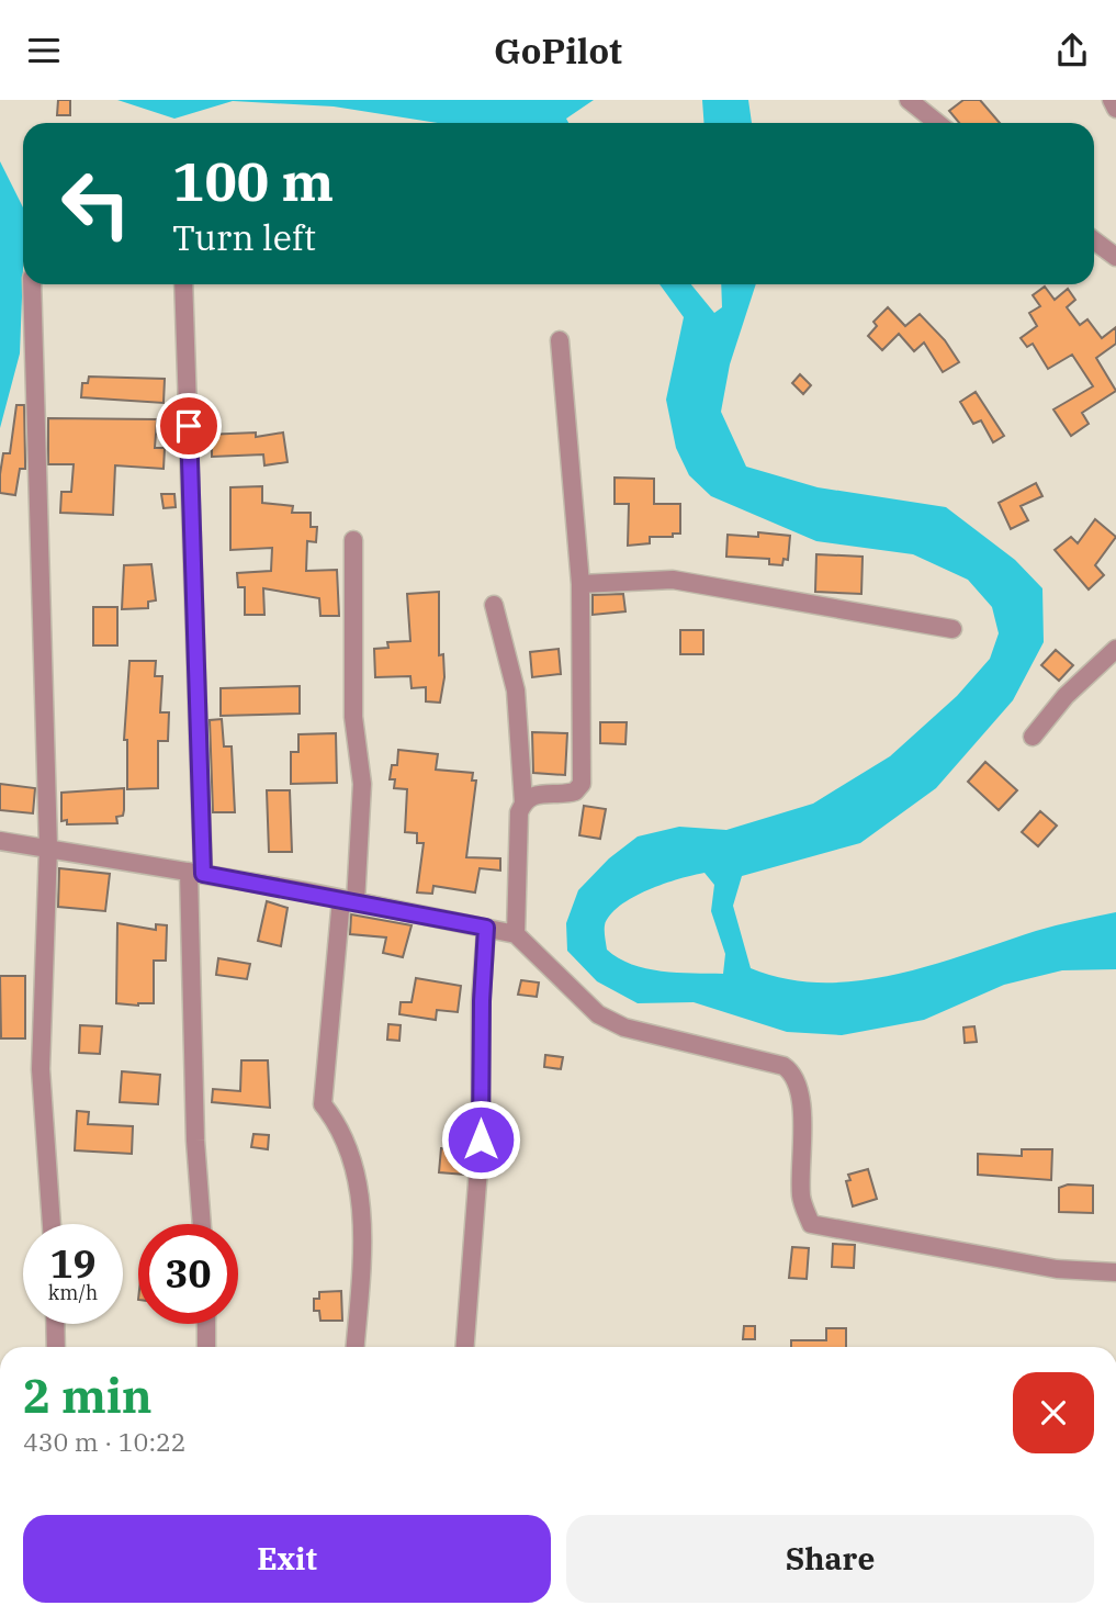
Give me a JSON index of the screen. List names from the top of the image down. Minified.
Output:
{"page":{"header":"GoPilot","turn":["100 m","Turn left"],"speed":"19 km/h","limit":"30","heading":["2 min","430 m · 10:22"],"buttons":["Exit","Share"]}}
